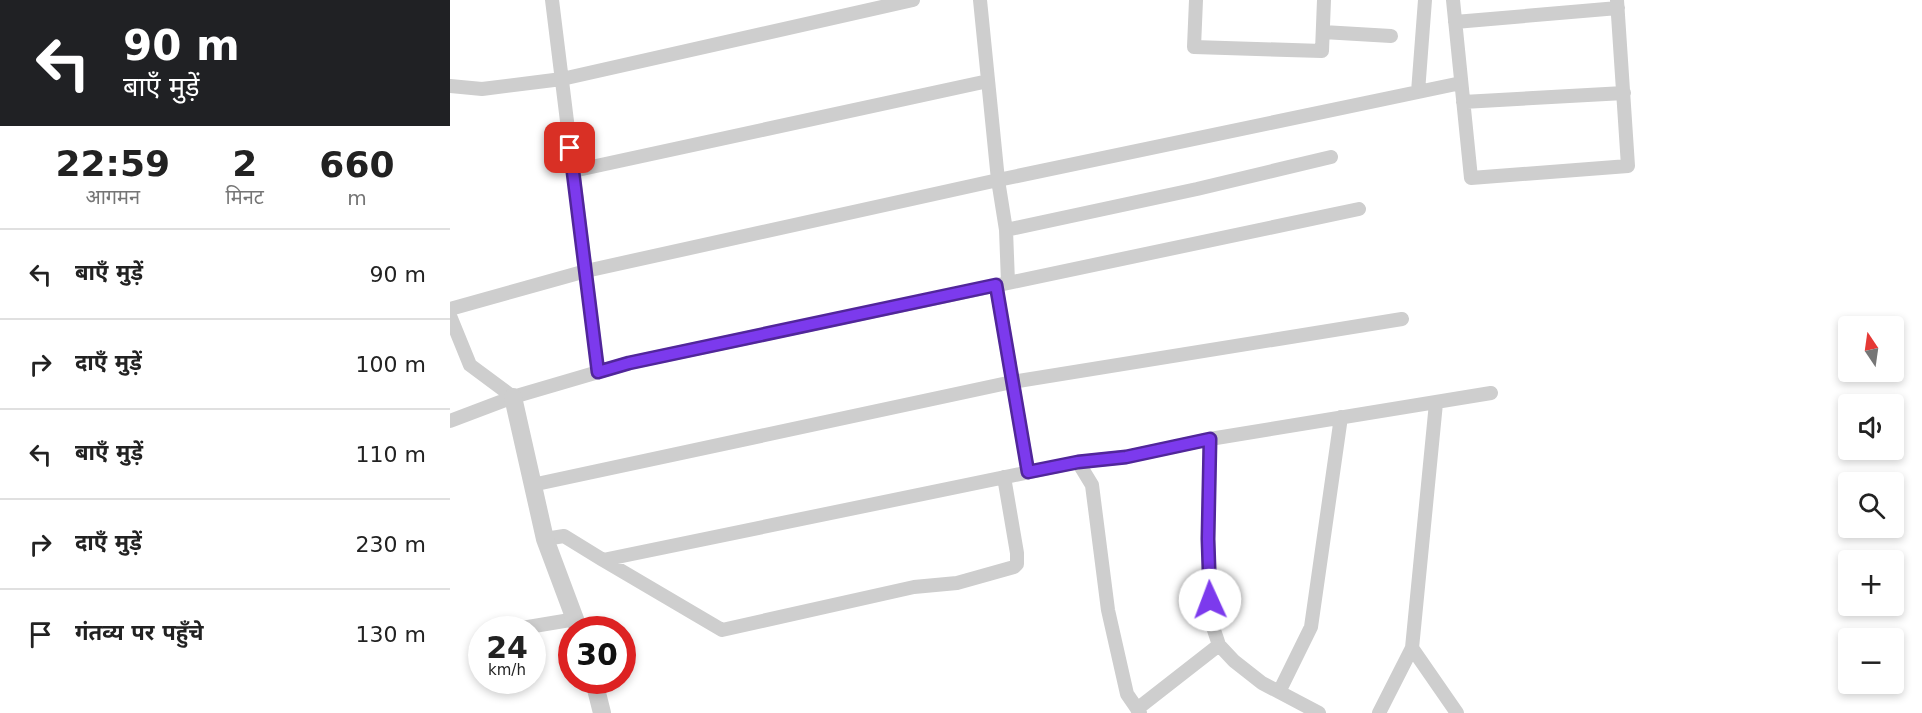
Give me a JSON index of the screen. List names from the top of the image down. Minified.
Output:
{"north":"top","page":{"turn":["90 m","बाएँ मुड़ें"],"eta":["22:59","आगमन","2","मिनट","660","m"],"list":[{"name":"बाएँ मुड़ें","value":"90 m"},{"name":"दाएँ मुड़ें","value":"100 m"},{"name":"बाएँ मुड़ें","value":"110 m"},{"name":"दाएँ मुड़ें","value":"230 m"},{"name":"गंतव्य पर पहुँचे","value":"130 m"}],"map_buttons":["+","−"],"speed":"24 km/h","limit":"30"}}
